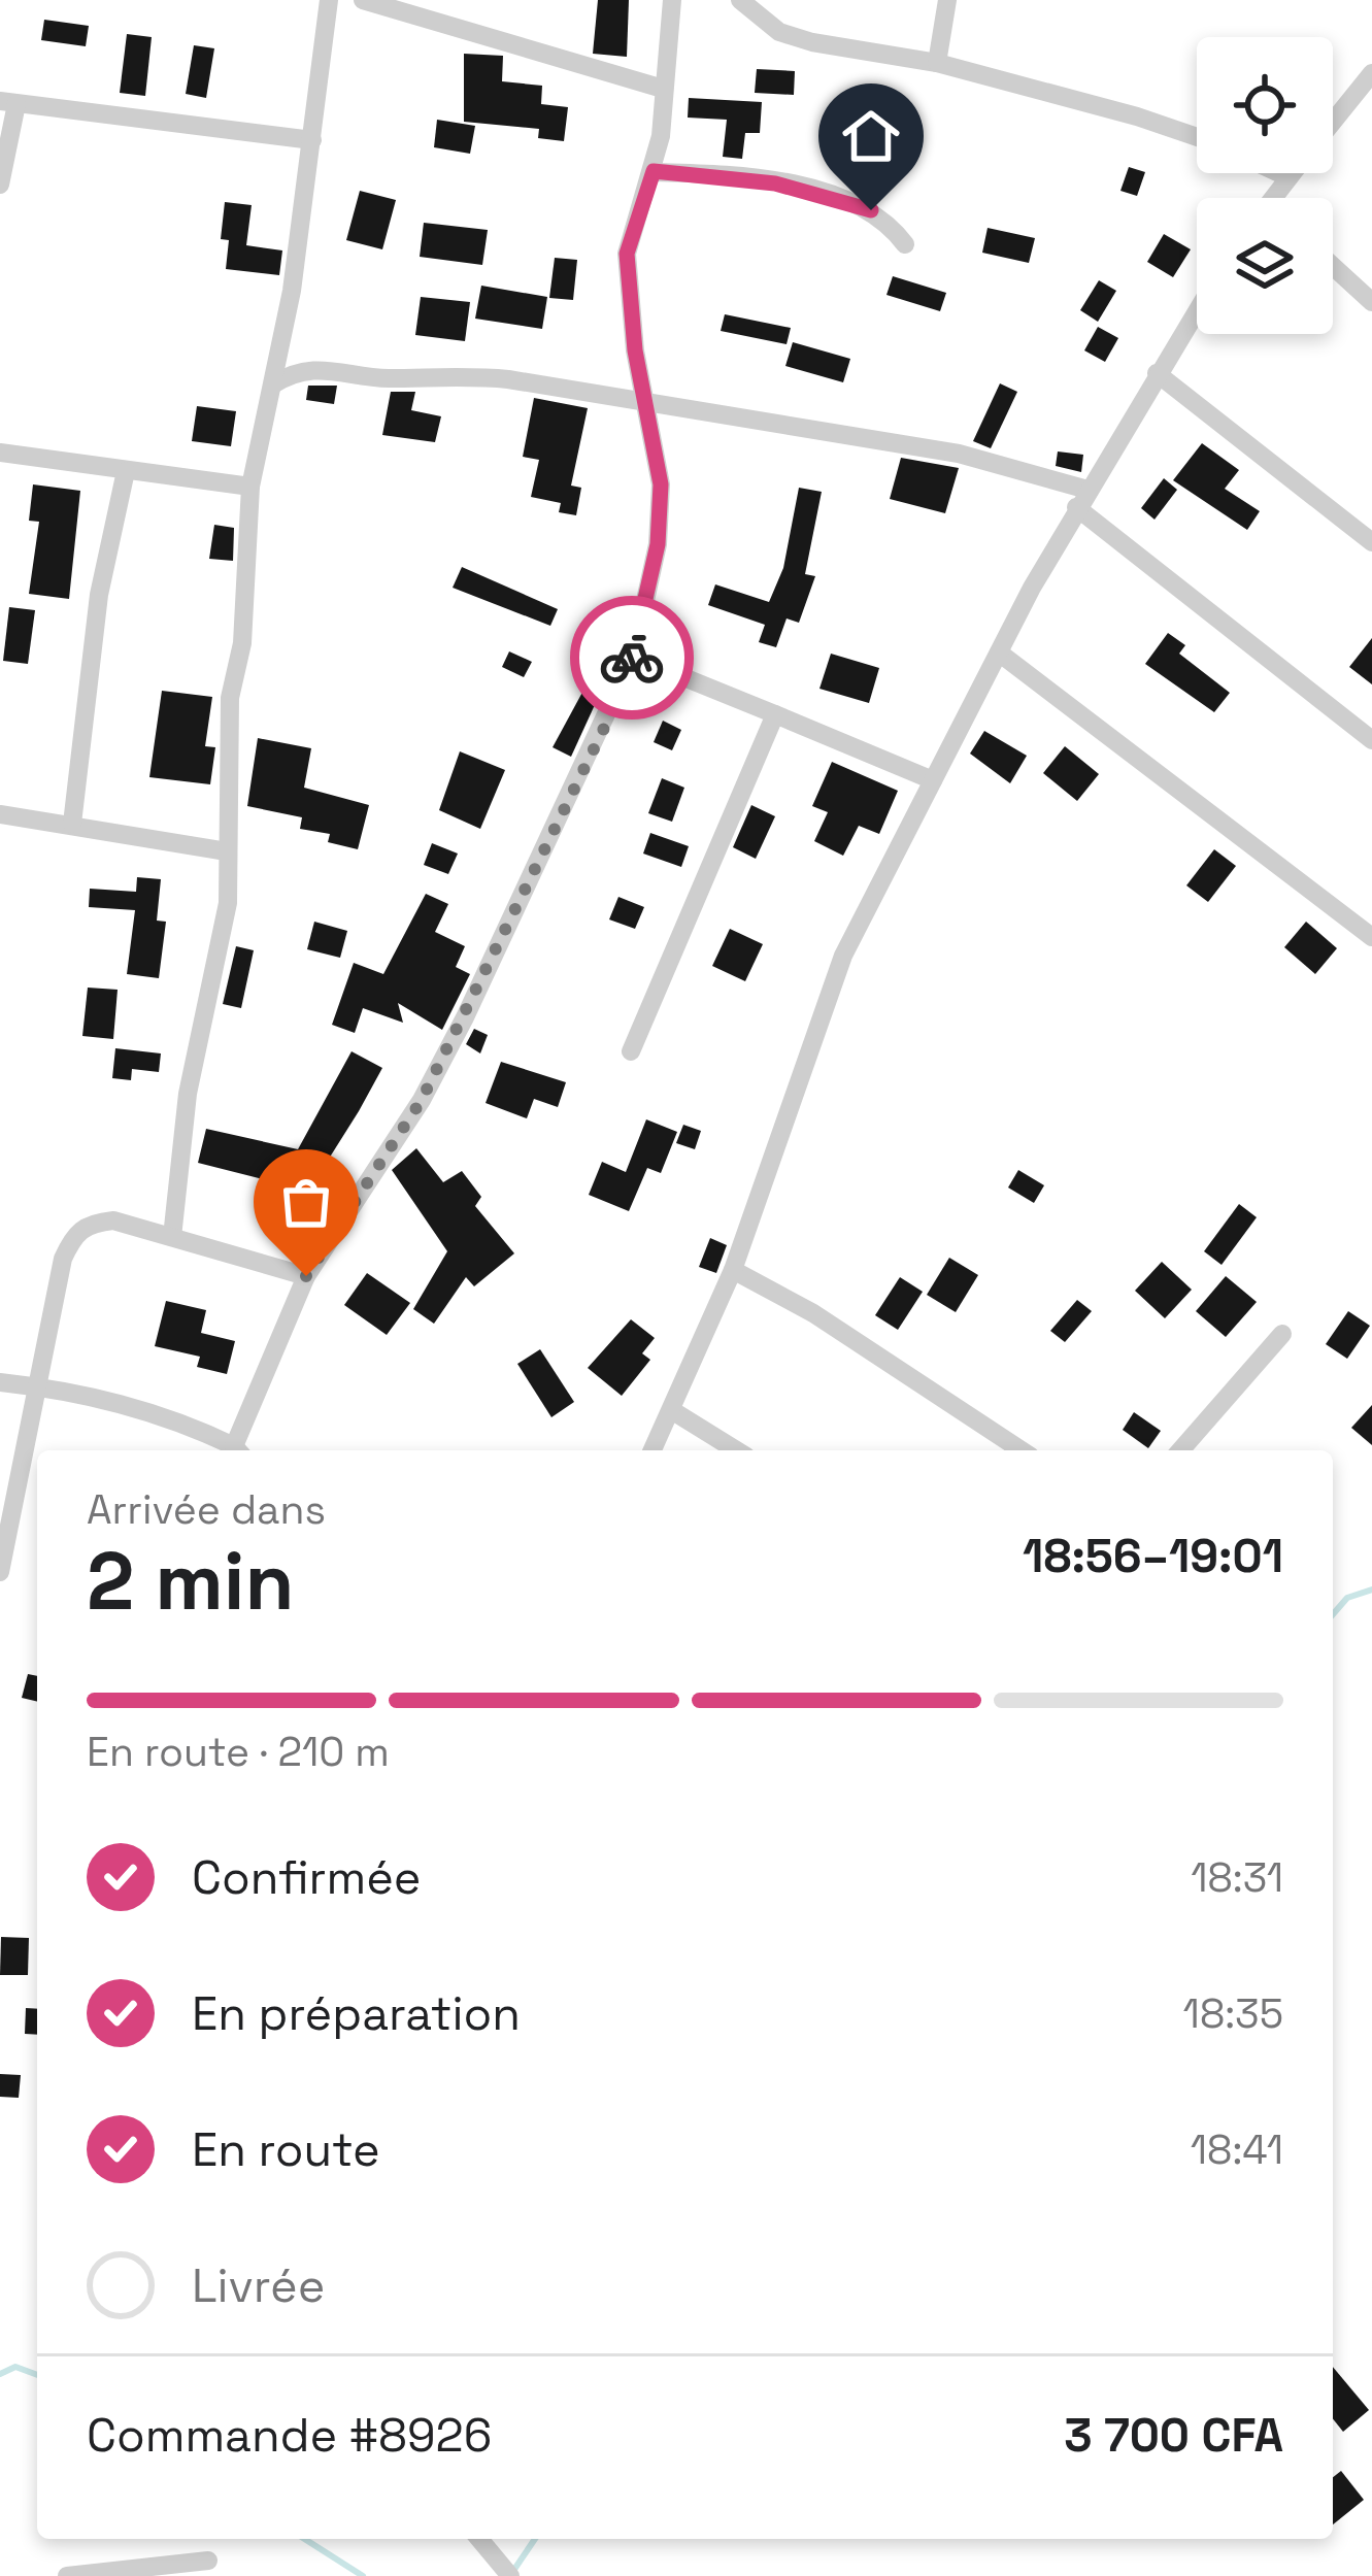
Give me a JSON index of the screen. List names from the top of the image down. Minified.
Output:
{"page":{"heading":["2 min","Arrivée dans","18:56–19:01"],"panel":["Commande #8926","3 700 CFA"],"bar":"En route · 210 m","list":[["Confirmée","18:31"],["En préparation","18:35"],["En route","18:41"],"Livrée"]}}
